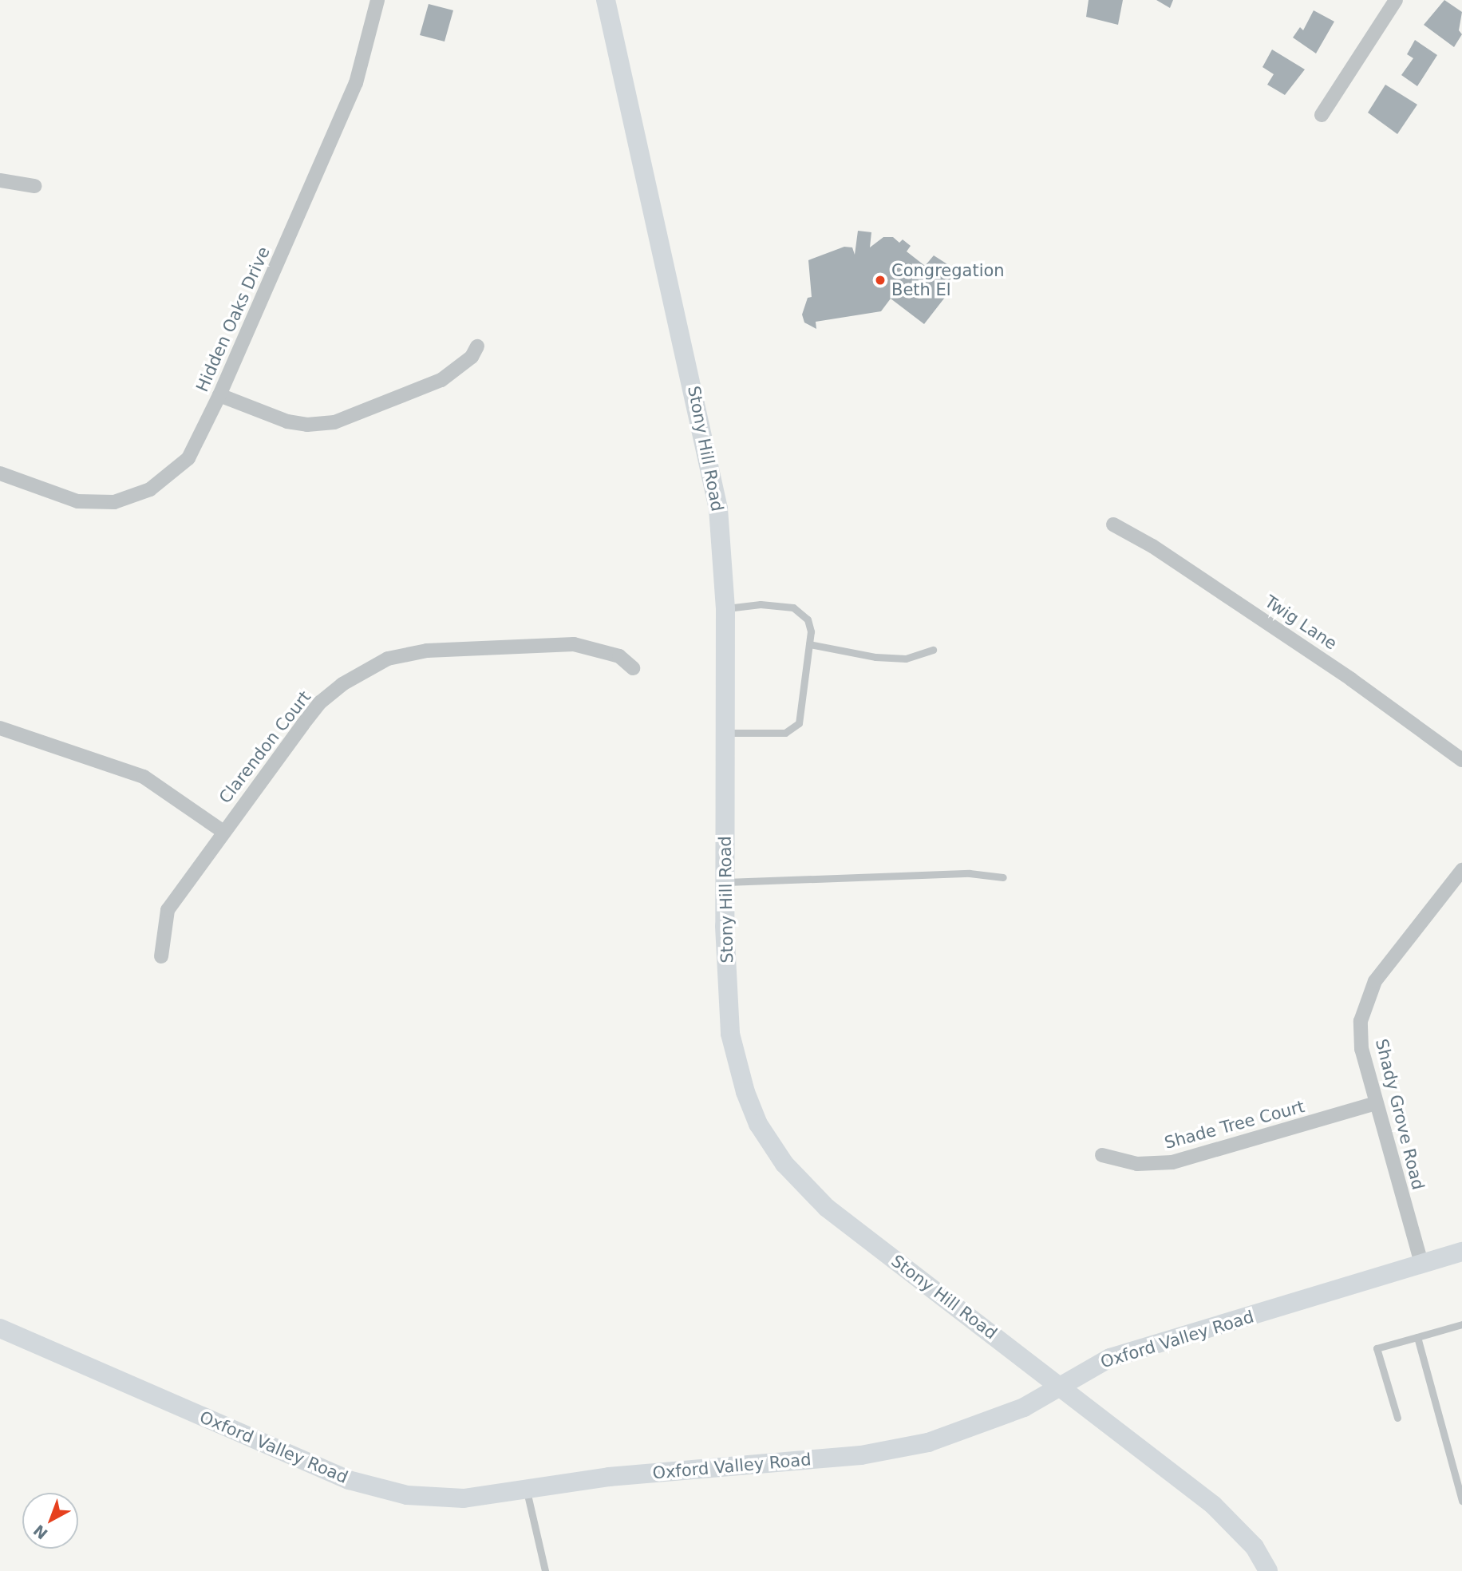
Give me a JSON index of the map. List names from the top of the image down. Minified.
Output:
{"streets":{"street":["Hidden Oaks Drive","Stony Hill Road","Twig Lane","Clarendon Court","Shady Grove Road","Shade Tree Court","Oxford Valley Road"]},"crossings":[["Stony Hill Road","Oxford Valley Road"],["Shady Grove Road","Shade Tree Court"],["Shady Grove Road","Oxford Valley Road"]],"places":["Congregation Beth El"],"north":"bottom left"}
